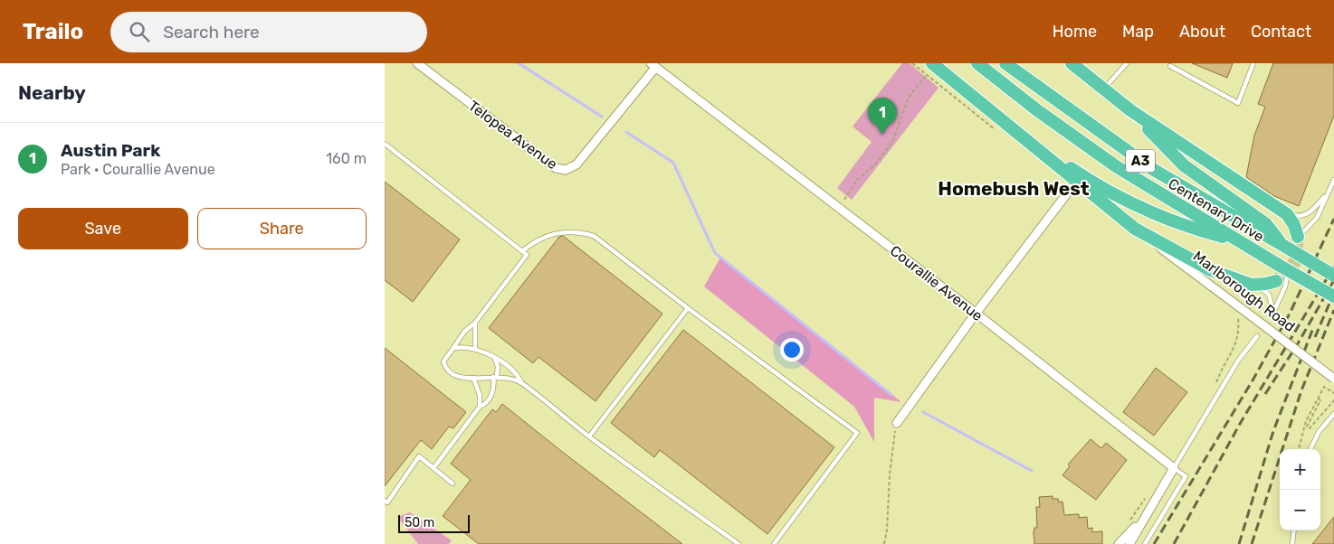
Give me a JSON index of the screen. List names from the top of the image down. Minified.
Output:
{"streets":{"highway":["A3","Centenary Drive"],"street":["Telopea Avenue","Courallie Avenue","Marlborough Road"]},"crossings":[["Telopea Avenue","Courallie Avenue"]],"districts":["Homebush West"],"scale_bar":"50 m","page":{"header":"Trailo","search":"Search here","nav":["Home","Map","About","Contact"],"heading":"Nearby","pins":"1","list":[{"mark":"1","name":"Austin Park","note":"Park · Courallie Avenue","value":"160 m"}],"buttons":["Save","Share"],"map_buttons":["+","−"],"scale":"50 m"}}
